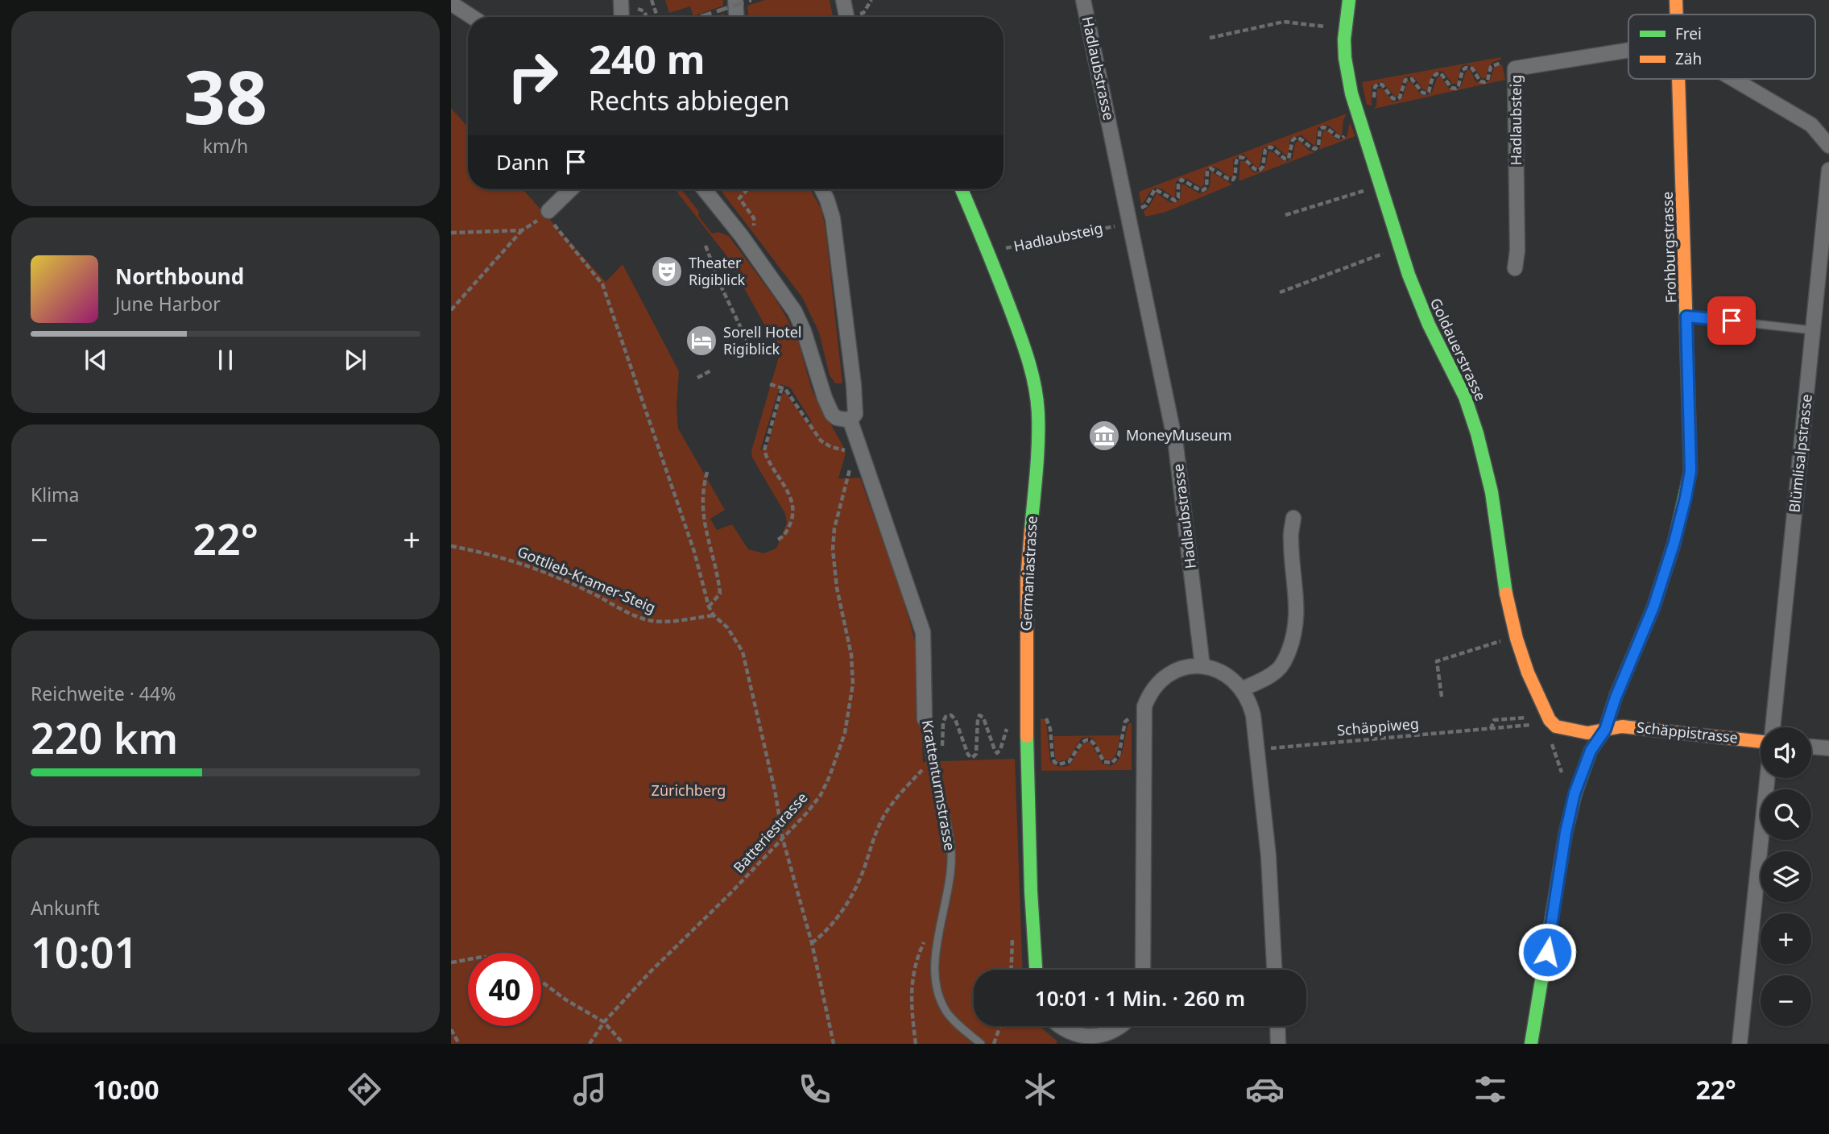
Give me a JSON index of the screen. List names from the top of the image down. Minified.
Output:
{"streets":{"street":["Hadlaubstrasse","Hadlaubsteig","Frohburgstrasse","Goldauerstrasse","Blümlisalpstrasse","Germaniastrasse","Schäppistrasse","Krattenturmstrasse"],"path":["Gottlieb-Kramer-Steig","Schäppiweg","Batteriestrasse"]},"crossings":[["Frohburgstrasse","Goldauerstrasse"],["Frohburgstrasse","Schäppistrasse"],["Goldauerstrasse","Schäppistrasse"],["Krattenturmstrasse","Batteriestrasse"]],"parks":["Zürichberg"],"places":{"theatre":["Theater Rigiblick"],"hotel":["Sorell Hotel Rigiblick"],"museum":["MoneyMuseum"]},"legend":["Frei","Zäh"],"page":{"tile":[["38","km/h"],"Klima",["Reichweite · 44%","220 km"],["Ankunft","10:01"]],"turn":["240 m","Rechts abbiegen"],"then":"Dann","song":["Northbound","June Harbor"],"heat":["−","22°","+"],"map_buttons":["+","−"],"limit":"40","trip":"10:01 · 1 Min. · 260 m","tabs":["10:00","22°"]}}
